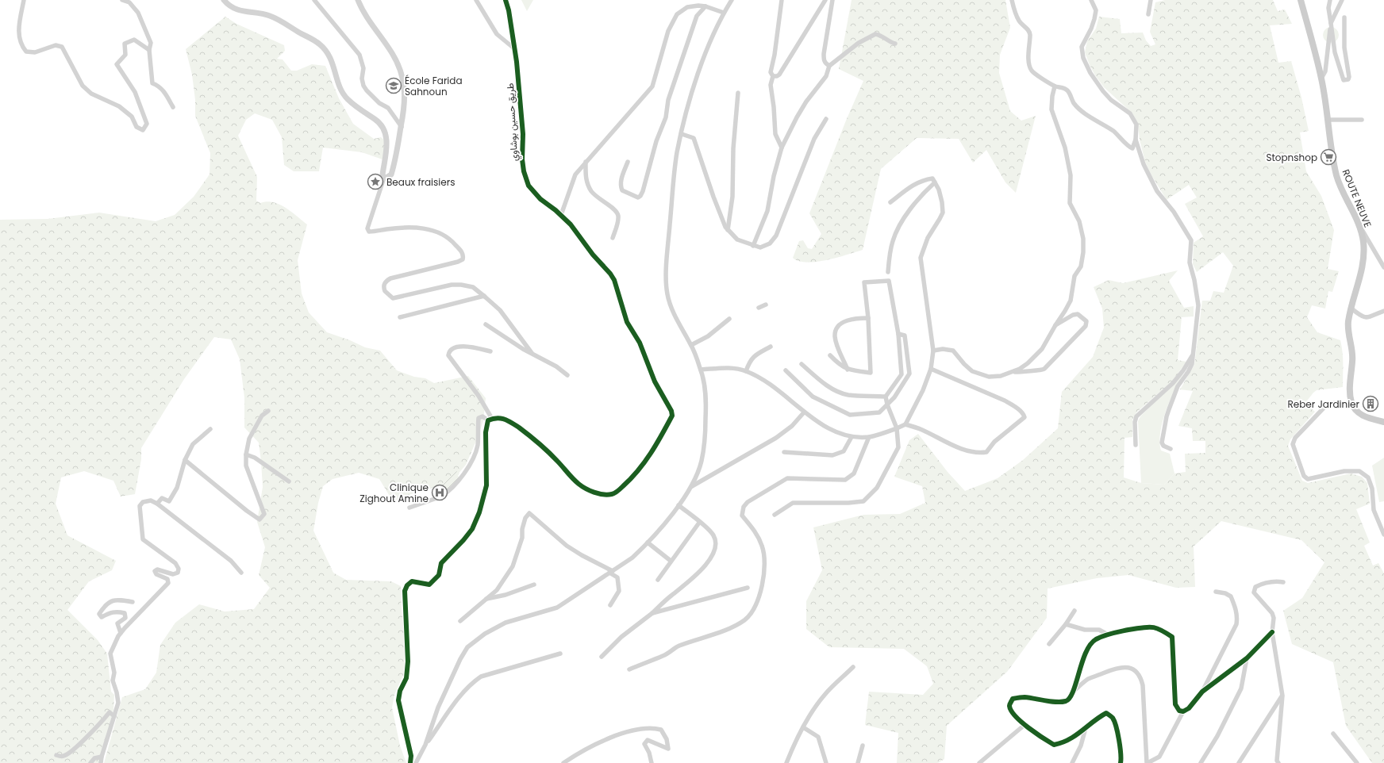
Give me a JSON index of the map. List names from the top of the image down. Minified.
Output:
{"streets":{"main road":["ROUTE NEUVE"],"street":["طريق حسين بوشاوي"]},"places":{"school or university":["École Farida Sahnoun"],"supermarket":["Stopnshop"],"place":["Beaux fraisiers"],"building":["Reber Jardinier"],"hospital":["Clinique Zighout Amine"]}}
